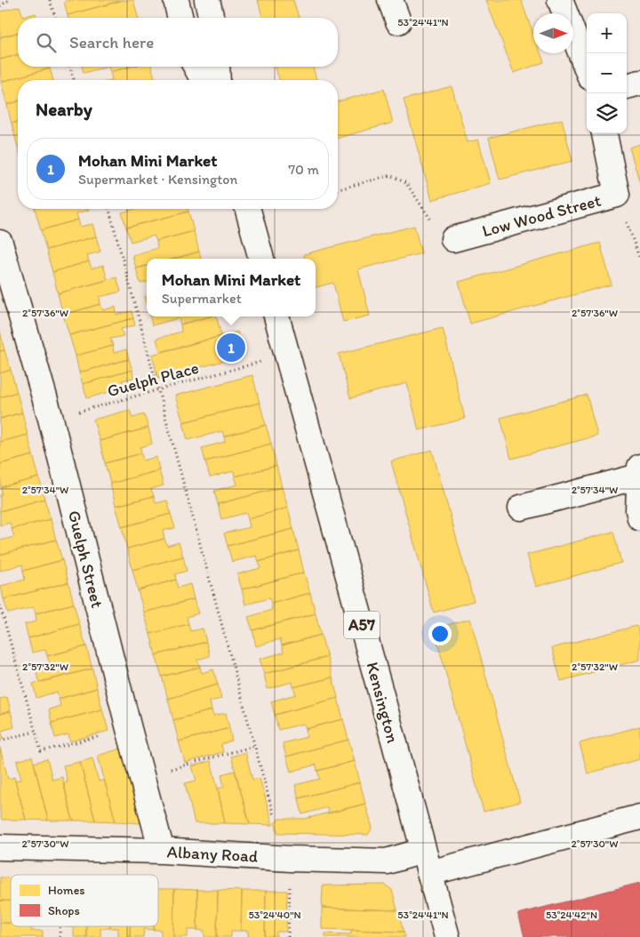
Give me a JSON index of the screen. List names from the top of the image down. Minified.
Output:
{"streets":{"street":["Low Wood Street","Guelph Street","A57","Kensington","Albany Road"],"path":["Guelph Place"]},"crossings":[["Guelph Place","Guelph Street"],["Guelph Place","Kensington"],["Guelph Street","Albany Road"],["Kensington","Albany Road"]],"legend":["Homes","Shops"],"north":"right","page":{"map_buttons":["+","−"],"search":"Search here","heading":"Nearby","list":[{"mark":"1","name":"Mohan Mini Market","note":"Supermarket · Kensington","value":"70 m"}],"popup":["Mohan Mini Market","Supermarket"],"pins":"1"},"coordinates":["53°24'41\"N","2°57'36\"W","2°57'34\"W","2°57'32\"W","2°57'30\"W","53°24'40\"N","53°24'42\"N"]}
